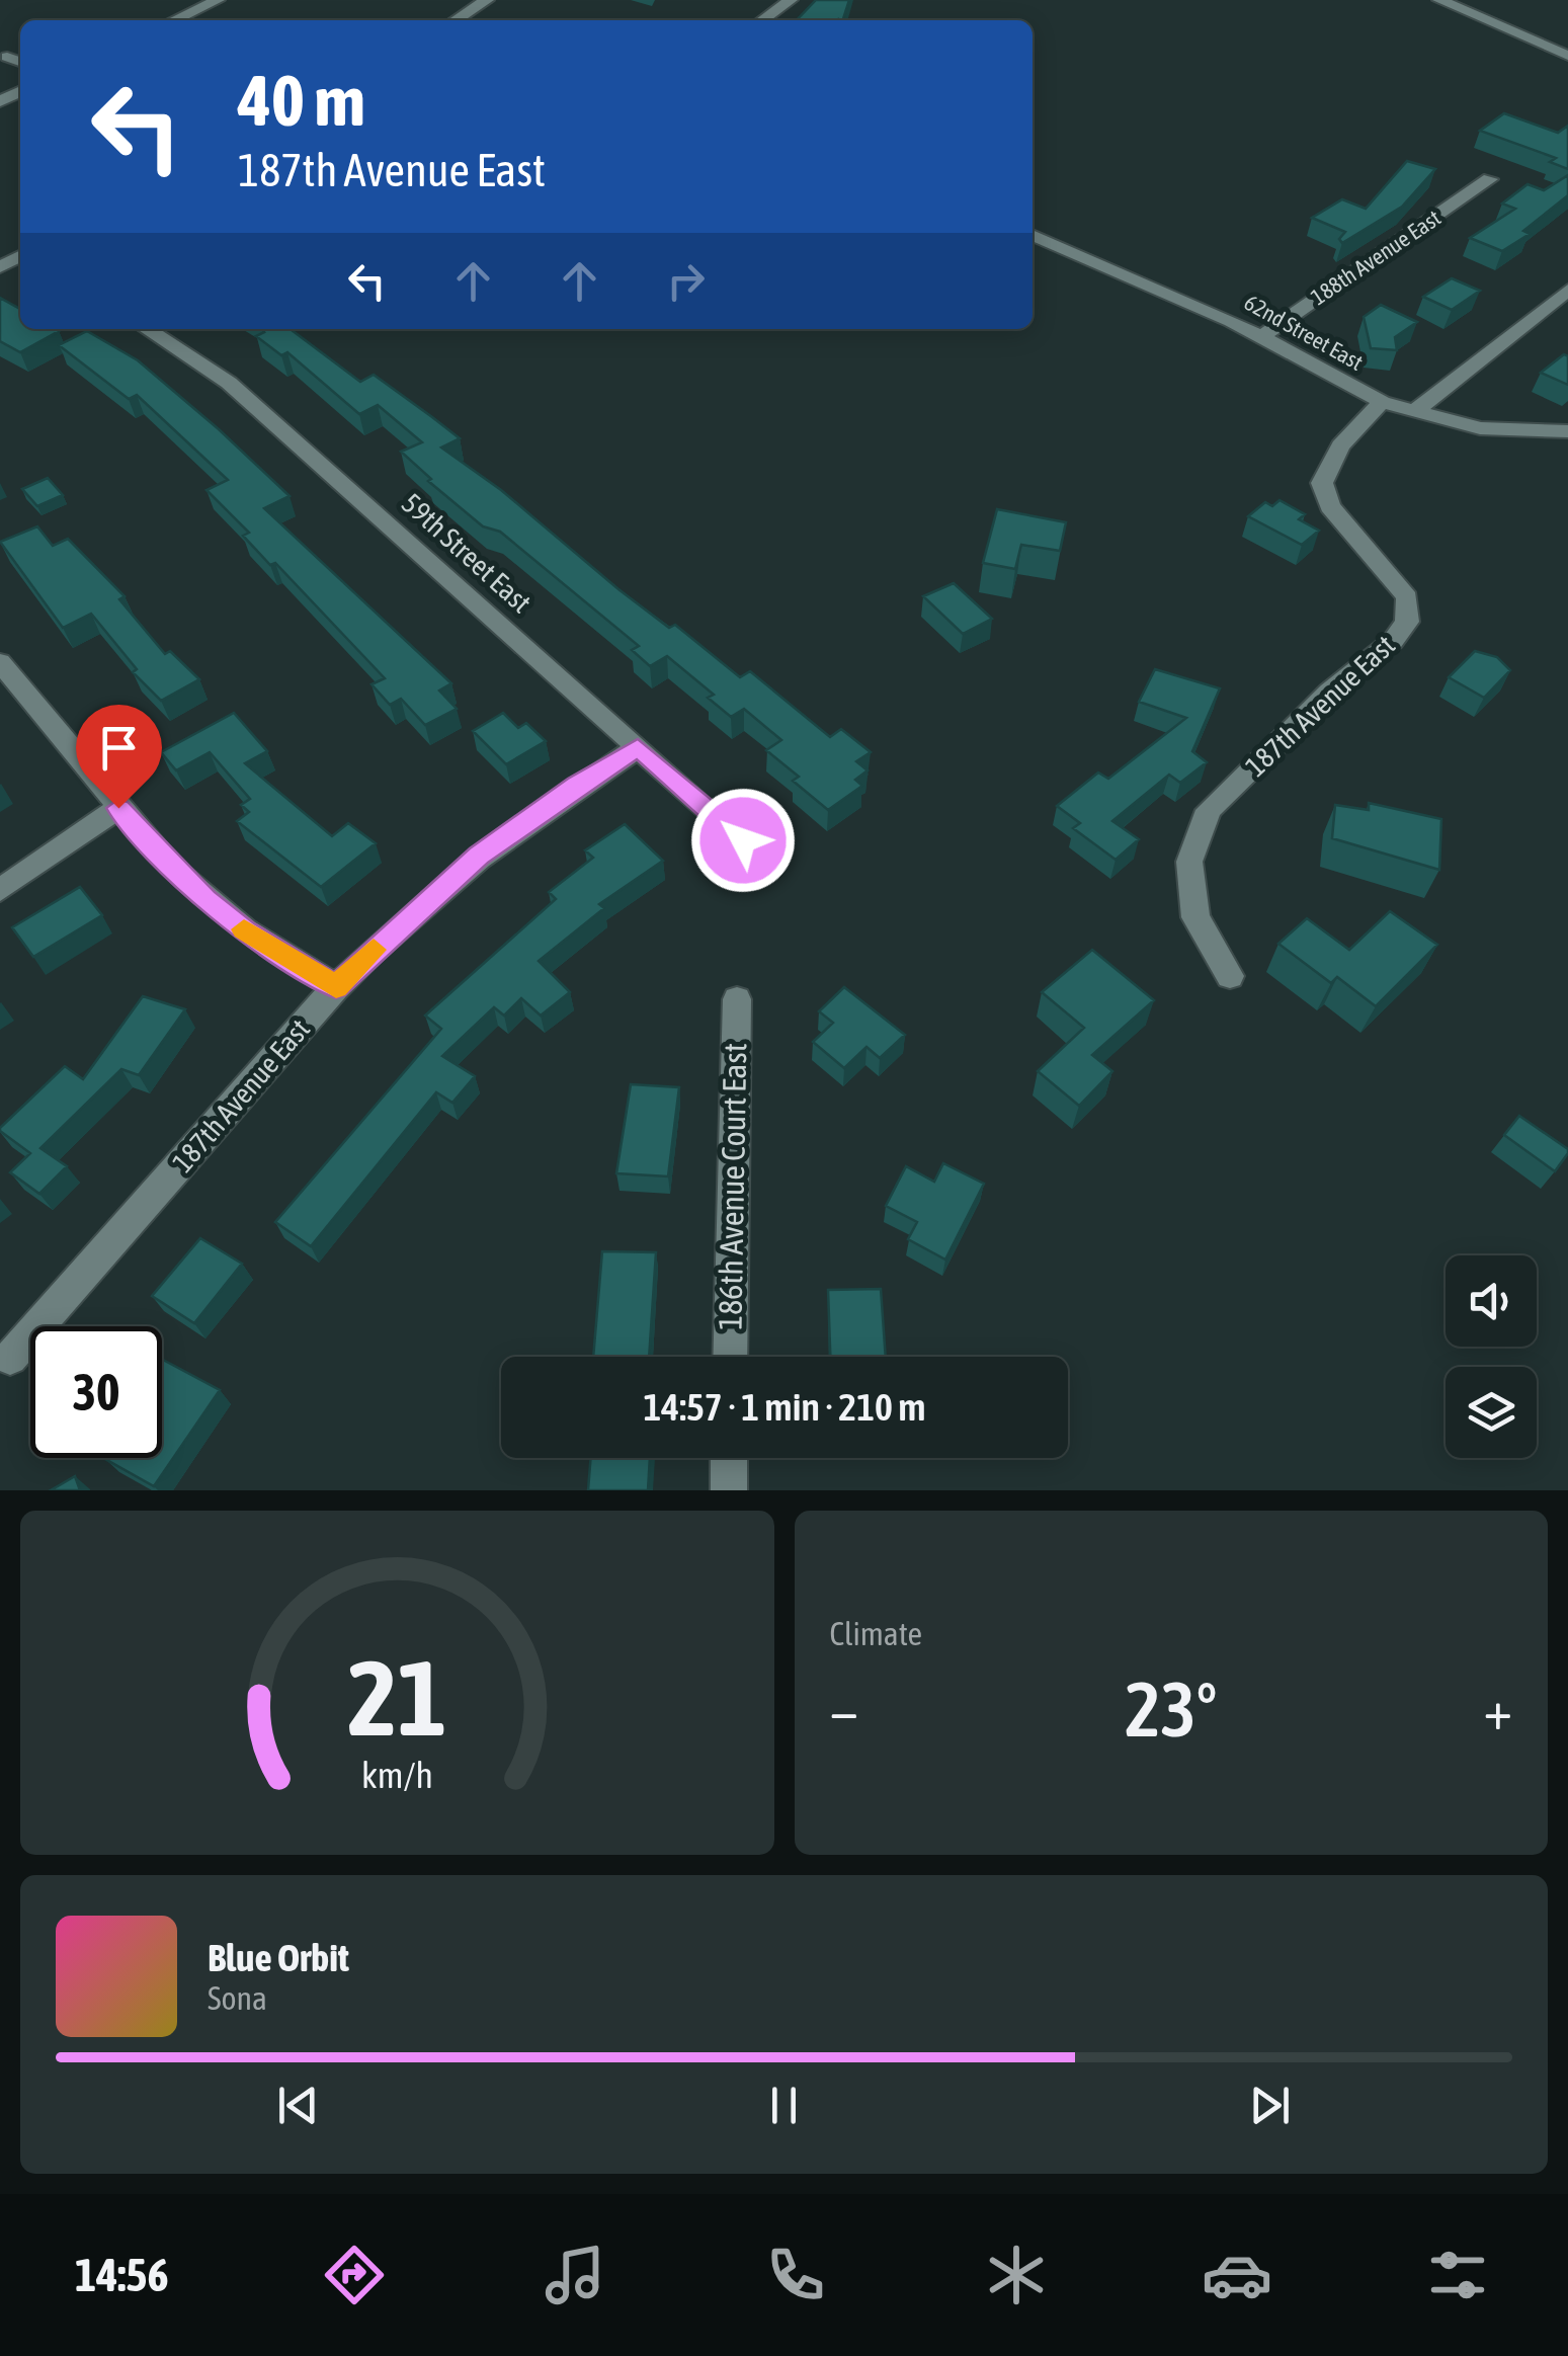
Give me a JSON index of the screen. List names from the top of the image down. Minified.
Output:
{"streets":{"street":["188th Avenue East","62nd Street East","59th Street East","187th Avenue East","186th Avenue Court East"]},"crossings":[["188th Avenue East","62nd Street East"],["62nd Street East","187th Avenue East"],["59th Street East","187th Avenue East"]],"page":{"turn":["40 m","187th Avenue East"],"limit":"30","trip":"14:57 · 1 min · 210 m","tile":"Climate","heat":["−","23°","+"],"song":["Blue Orbit","Sona"],"tabs":"14:56","gauge":["21","km/h"]}}
